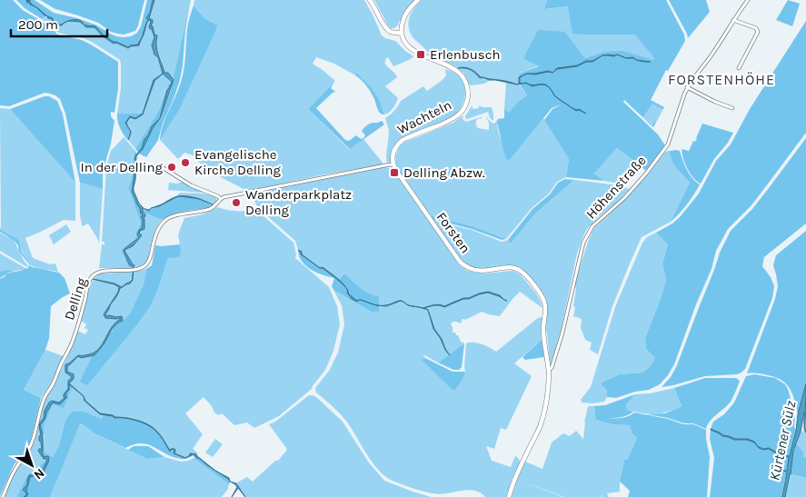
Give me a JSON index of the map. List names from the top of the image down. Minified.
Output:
{"streets":{"street":["Wachteln","Höhenstraße","Forsten","Delling"]},"crossings":[["Wachteln","Forsten"],["Wachteln","Delling"],["Höhenstraße","Forsten"],["Forsten","Delling"]],"districts":["FORSTENHÖHE"],"water":["Kürtener Sülz"],"places":{"transit":["Erlenbusch","Delling Abzw."],"other":["Evangelische Kirche Delling","In der Delling","Wanderparkplatz Delling"]},"scale_bar":"200 m","north":"bottom right"}
